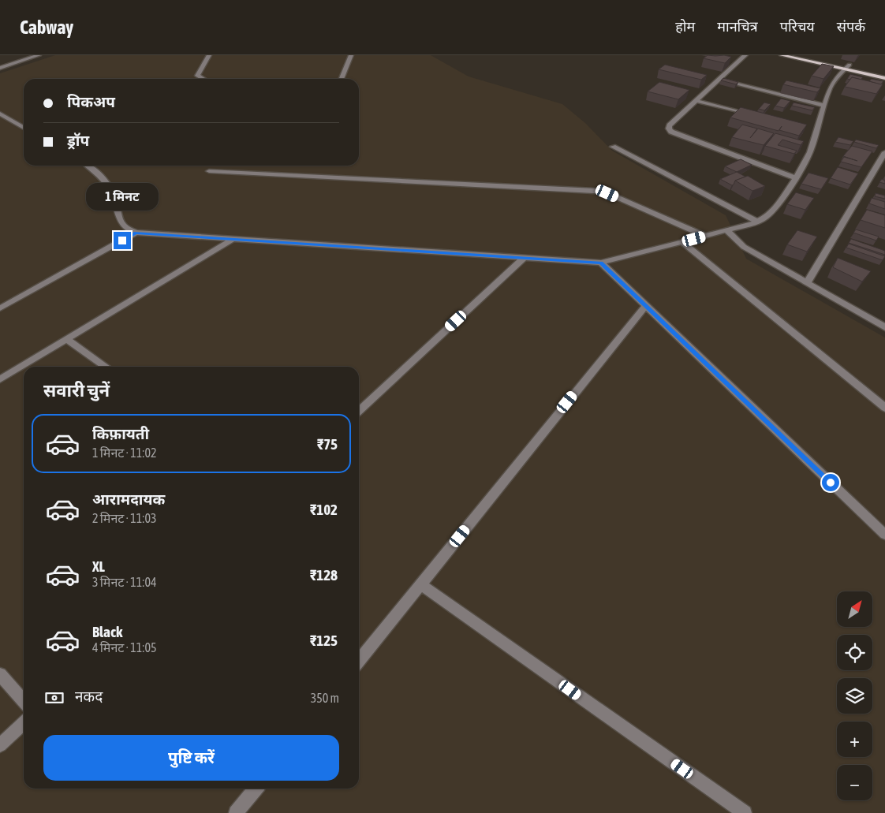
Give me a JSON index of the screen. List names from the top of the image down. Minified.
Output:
{"north":"top right","page":{"header":"Cabway","nav":["होम","मानचित्र","परिचय","संपर्क"],"banner":["पिकअप","ड्रॉप"],"bubble":"1 मिनट","heading":"सवारी चुनें","list":[{"name":"किफ़ायती","note":"1 मिनट · 11:02","value":"₹75"},{"name":"आरामदायक","note":"2 मिनट · 11:03","value":"₹102"},{"name":"XL","note":"3 मिनट · 11:04","value":"₹128"},{"name":"Black","note":"4 मिनट · 11:05","value":"₹125"}],"map_buttons":["+","−"],"pay":["नकद","350 m"],"buttons":"पुष्टि करें"}}
